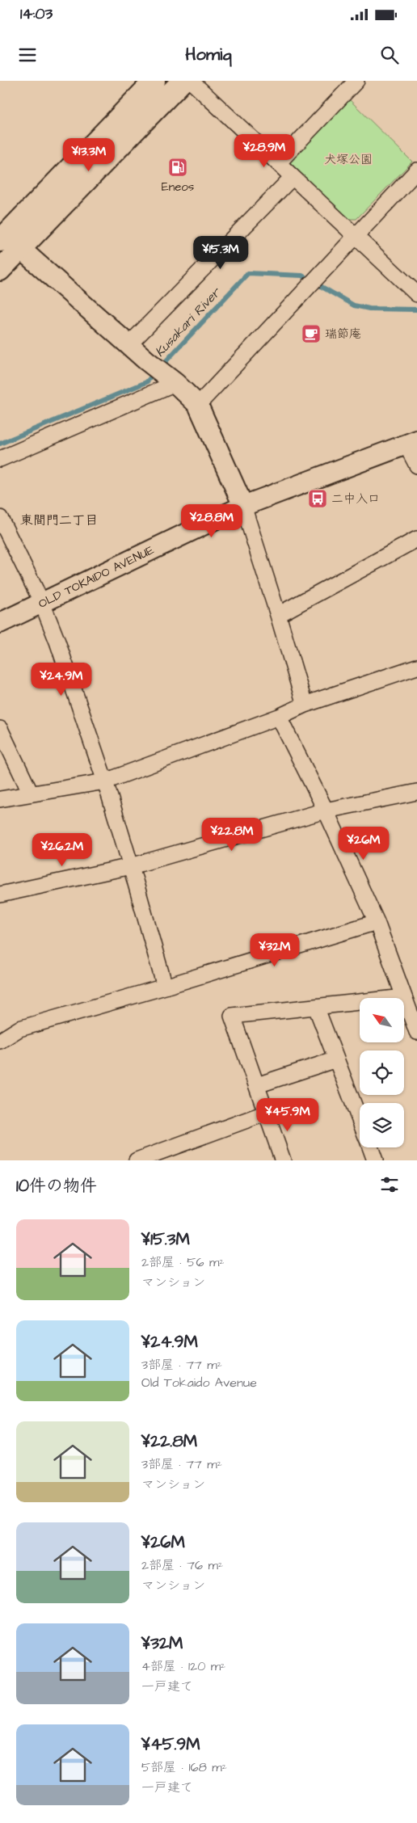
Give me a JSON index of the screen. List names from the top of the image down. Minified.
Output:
{"streets":{"street":["OLD TOKAIDO AVENUE"]},"districts":["東間門二丁目"],"water":["Kusakari River"],"parks":["犬塚公園"],"places":{"fuel station":["Eneos"],"cafe":["瑞節庵"],"bus stop":["二中入口"]},"north":"top left","page":{"status":"14:03","header":"Homiq","price":["¥28.9M","¥13.3M","¥15.3M","¥28.8M","¥24.9M","¥22.8M","¥26M","¥26.2M","¥32M","¥45.9M"],"heading":"10件の物件","list":[{"name":"¥15.3M","note":"2部屋 · 56 m² · マンション"},{"name":"¥24.9M","note":"3部屋 · 77 m² · Old Tokaido Avenue"},{"name":"¥22.8M","note":"3部屋 · 77 m² · マンション"},{"name":"¥26M","note":"2部屋 · 76 m² · マンション"},{"name":"¥32M","note":"4部屋 · 120 m² · 一戸建て"},{"name":"¥45.9M","note":"5部屋 · 168 m² · 一戸建て"}]}}
